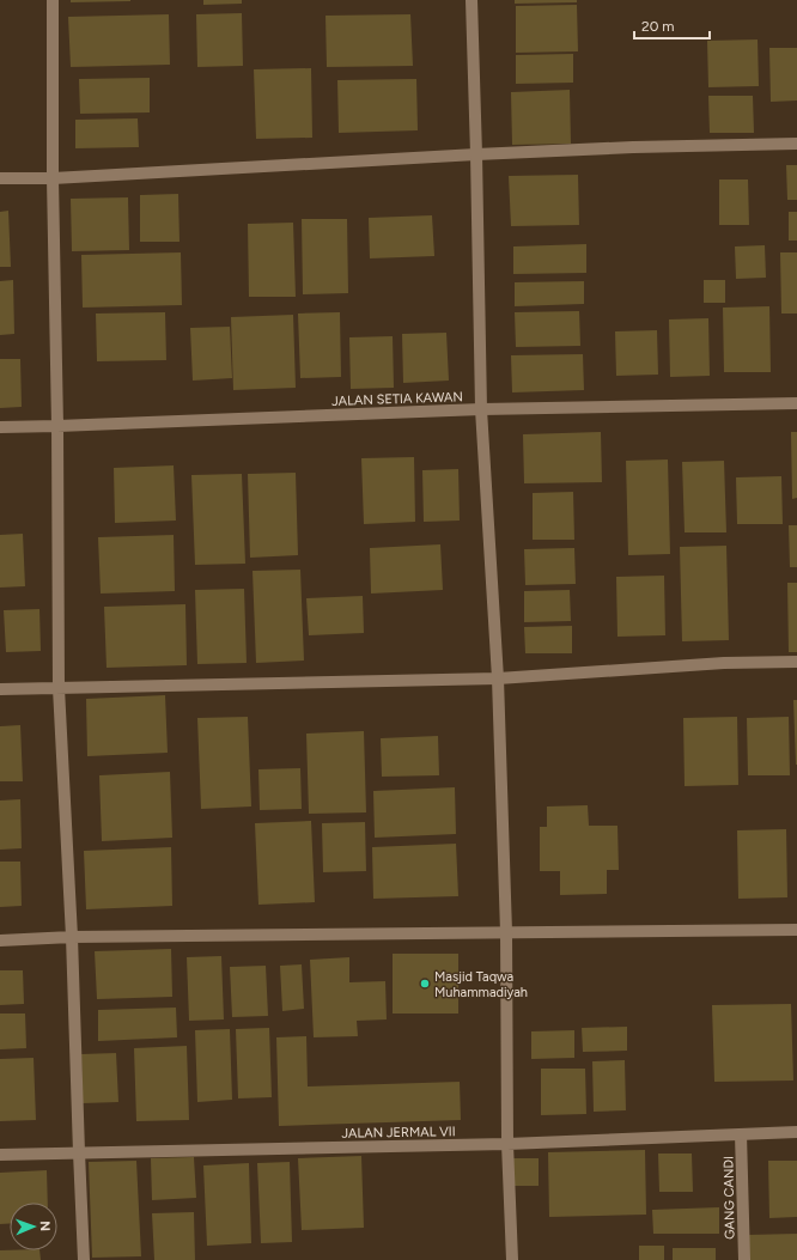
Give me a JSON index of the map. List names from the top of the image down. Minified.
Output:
{"streets":{"street":["JALAN SETIA KAWAN","JALAN JERMAL VII","GANG CANDI"]},"crossings":[["JALAN JERMAL VII","GANG CANDI"]],"places":["Masjid Taqwa Muhammadiyah"],"scale_bar":"20 m","north":"right"}
